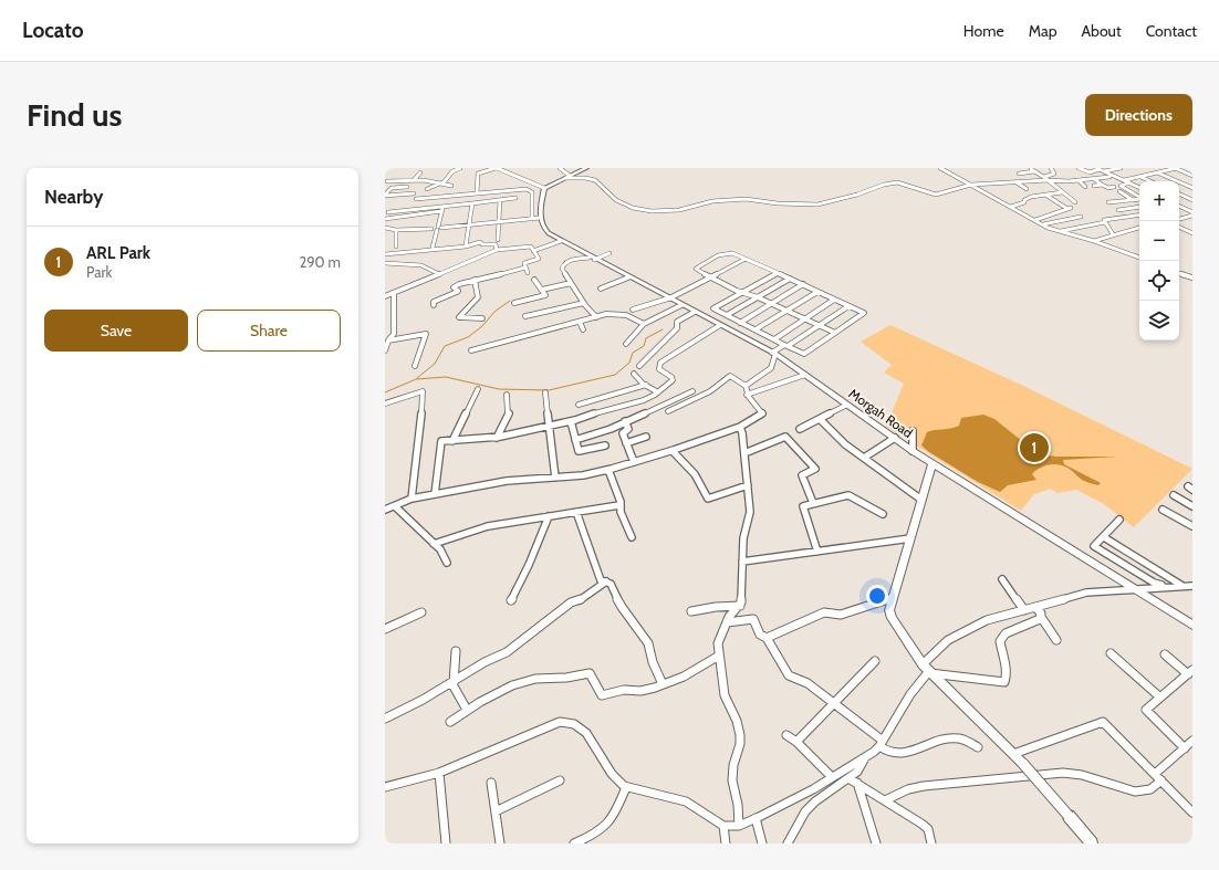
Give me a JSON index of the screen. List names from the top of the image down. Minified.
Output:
{"streets":{"street":["Morgah Road"]},"page":{"header":"Locato","nav":["Home","Map","About","Contact"],"buttons":["Directions",["Save","Share"]],"title":"Find us","heading":"Nearby","map_buttons":["+","−"],"list":[{"mark":"1","name":"ARL Park","note":"Park","value":"290 m"}],"pins":"1"}}
